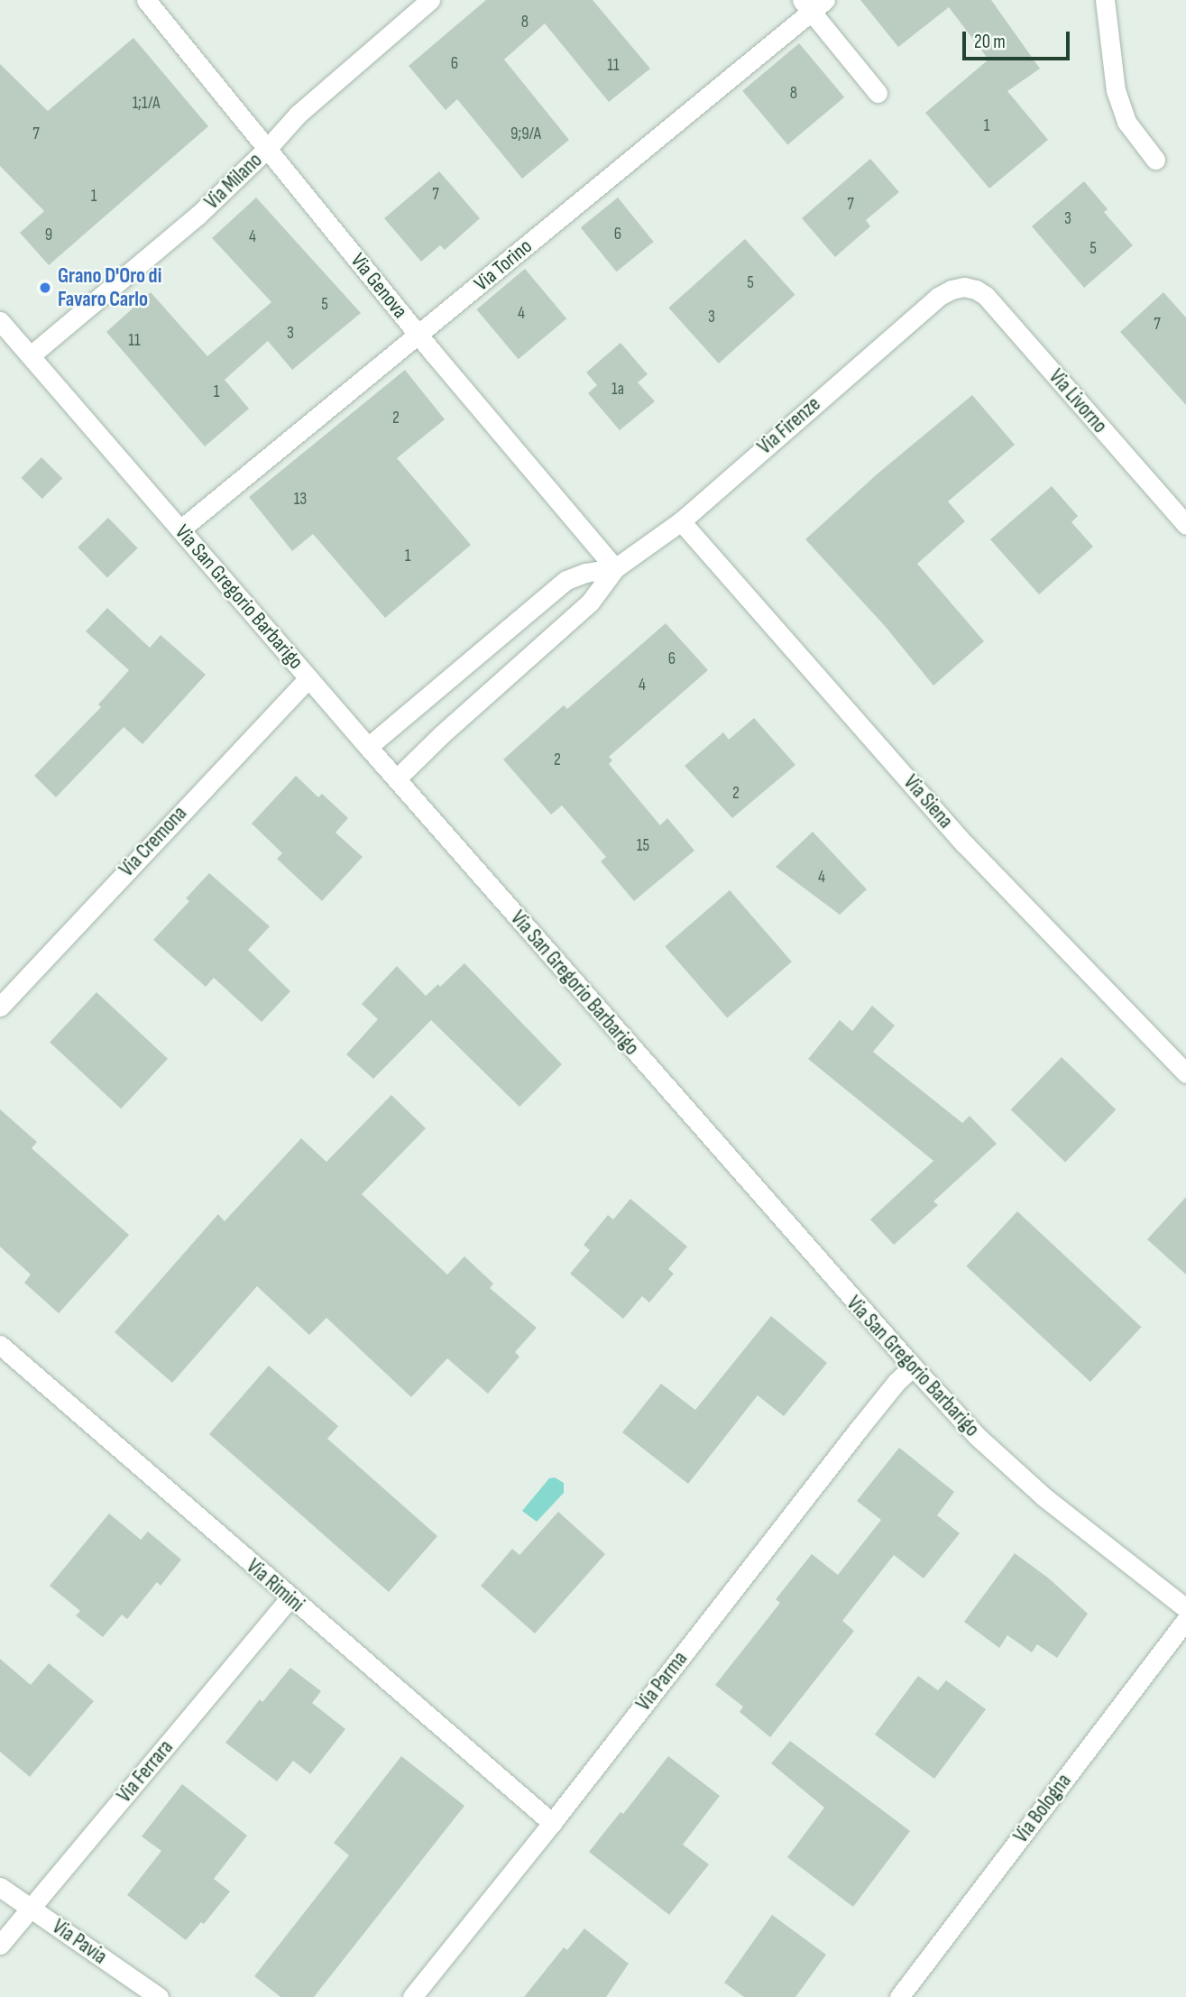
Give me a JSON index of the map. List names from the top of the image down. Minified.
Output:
{"streets":{"street":["Via Milano","Via Torino","Via Genova","Via Livorno","Via Firenze","Via San Gregorio Barbarigo","Via Siena","Via Cremona","Via Rimini","Via Parma","Via Ferrara","Via Bologna","Via Pavia"]},"crossings":[["Via Milano","Via Genova"],["Via Milano","Via San Gregorio Barbarigo"],["Via Torino","Via Genova"],["Via Torino","Via San Gregorio Barbarigo"],["Via Genova","Via Firenze"],["Via Livorno","Via Firenze"],["Via Firenze","Via San Gregorio Barbarigo"],["Via Firenze","Via Siena"],["Via San Gregorio Barbarigo","Via Cremona"],["Via San Gregorio Barbarigo","Via Parma"],["Via Rimini","Via Parma"],["Via Rimini","Via Ferrara"],["Via Ferrara","Via Pavia"]],"places":["Grano D'Oro di Favaro Carlo"],"house_numbers":["8","6","11","8","1;1/A","1","7","9;9/A","7","1","7","3","6","9","4","5","5","5","4","3","7","3","11","1a","1","2","13","1","6","4","2","2","15","4"],"scale_bar":"20 m"}
